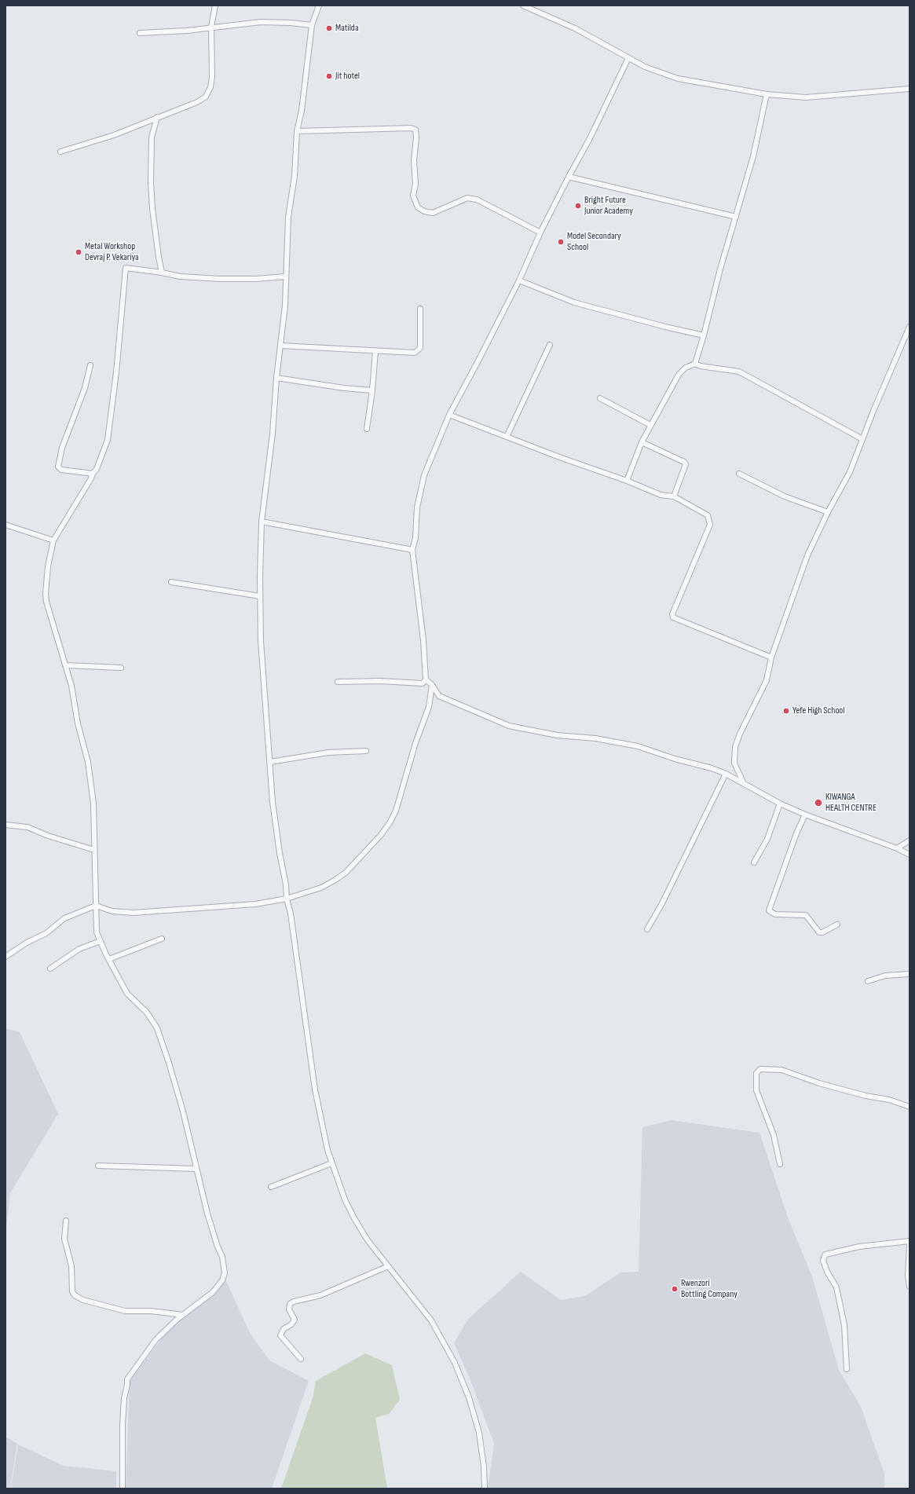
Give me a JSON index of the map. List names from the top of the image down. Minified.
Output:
{"places":["Matilda","Jit hotel","Bright Future Junior Academy","Model Secondary School","Metal Workshop Devraj P. Vekariya","Yefe High School","KIWANGA HEALTH CENTRE","Rwenzori Bottling Company"]}
